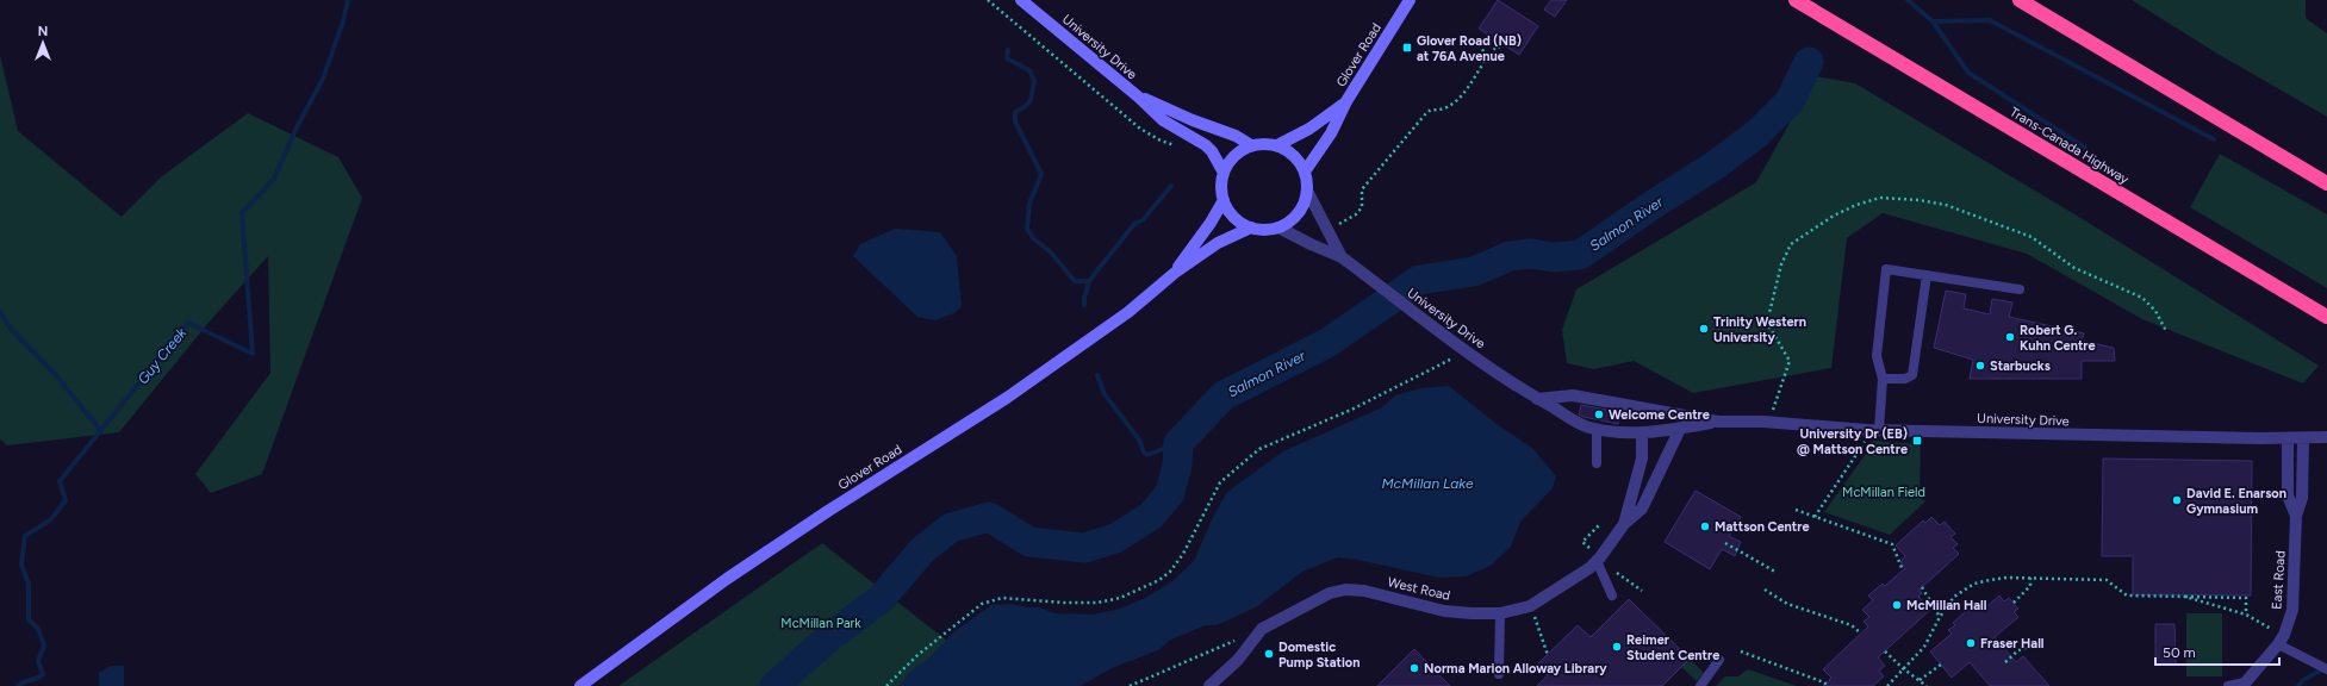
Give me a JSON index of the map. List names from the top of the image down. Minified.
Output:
{"streets":{"highway":["Trans-Canada Highway"],"main road":["University Drive","Glover Road"],"street":["East Road","West Road"]},"crossings":[["University Drive","Glover Road"],["University Drive","East Road"],["University Drive","West Road"]],"water":["Salmon River","Guy Creek","McMillan Lake"],"parks":["McMillan Field","McMillan Park"],"places":{"transit":["Glover Road (NB) at 76A Avenue","University Dr (EB) @ Mattson Centre"],"other":["Trinity Western University","Robert G. Kuhn Centre","Starbucks","Welcome Centre","David E. Enarson Gymnasium","Mattson Centre","McMillan Hall","Fraser Hall","Reimer Student Centre","Domestic Pump Station","Norma Marion Alloway Library"]},"scale_bar":"50 m","north":"top"}
